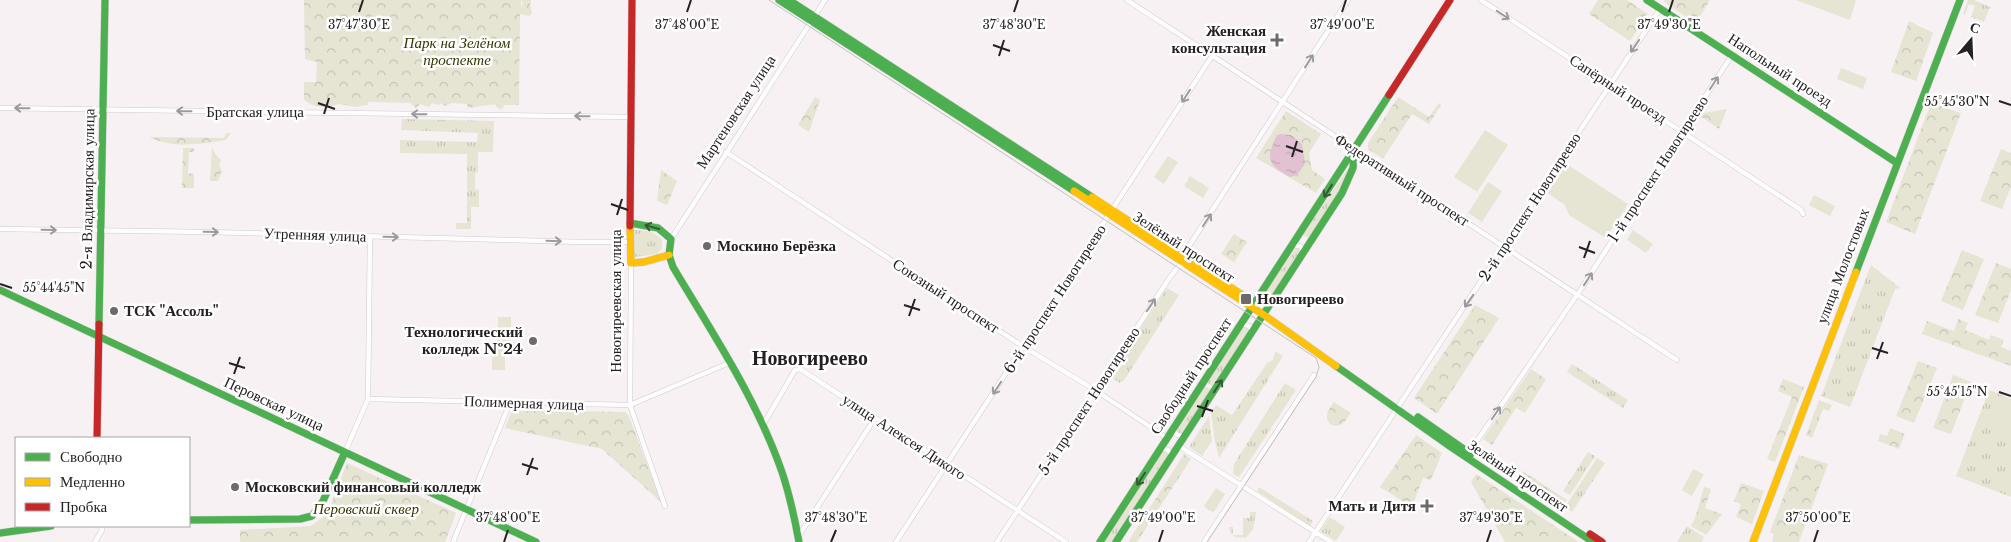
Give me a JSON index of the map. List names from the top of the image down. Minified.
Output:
{"streets":{"main road":["Напольный проезд","2-я Владимирская улица","Зелёный проспект","улица Молостовых","Новогиреевская улица","Свободный проспект","Перовская улица"],"street":["Сапёрный проезд","Братская улица","Мартеновская улица","1-й проспект Новогиреево","Федеративный проспект","2-й проспект Новогиреево","Утренняя улица","Союзный проспект","6-й проспект Новогиреево","5-й проспект Новогиреево","Полимерная улица","улица Алексея Дикого"]},"crossings":[["Напольный проезд","1-й проспект Новогиреево"],["Напольный проезд","2-й проспект Новогиреево"],["Напольный проезд","улица Молостовых"],["Сапёрный проезд","1-й проспект Новогиреево"],["Сапёрный проезд","2-й проспект Новогиреево"],["Братская улица","2-я Владимирская улица"],["Братская улица","Новогиреевская улица"],["Мартеновская улица","Зелёный проспект"],["Мартеновская улица","Союзный проспект"],["1-й проспект Новогиреево","Федеративный проспект"],["1-й проспект Новогиреево","Зелёный проспект"],["Федеративный проспект","2-й проспект Новогиреево"],["Федеративный проспект","6-й проспект Новогиреево"],["Федеративный проспект","Свободный проспект"],["Федеративный проспект","5-й проспект Новогиреево"],["2-я Владимирская улица","Утренняя улица"],["2-я Владимирская улица","Перовская улица"],["2-й проспект Новогиреево","Зелёный проспект"],["Утренняя улица","Новогиреевская улица"],["Зелёный проспект","6-й проспект Новогиреево"],["Зелёный проспект","Свободный проспект"],["Зелёный проспект","5-й проспект Новогиреево"],["Союзный проспект","6-й проспект Новогиреево"],["Союзный проспект","Свободный проспект"],["Союзный проспект","5-й проспект Новогиреево"],["6-й проспект Новогиреево","улица Алексея Дикого"],["Новогиреевская улица","Полимерная улица"],["5-й проспект Новогиреево","улица Алексея Дикого"]],"one_way":["Сапёрный проезд","Братская улица","1-й проспект Новогиреево","2-й проспект Новогиреево","Утренняя улица","6-й проспект Новогиреево","5-й проспект Новогиреево"],"districts":["Новогиреево"],"parks":["Парк на Зелёном проспекте","Перовский сквер"],"places":{"health":["Женская консультация","Мать и Дитя"],"other":["Москино Берёзка","ТСК \"Ассоль\"","Технологический колледж №24","Московский финансовый колледж"],"transit":["Новогиреево"]},"legend":["Свободно","Медленно","Пробка"],"north":"top","coordinates":["37°47'30\"E","37°48'00\"E","37°48'30\"E","37°49'00\"E","37°49'30\"E","55°45'30\"N","55°44'45\"N","55°45'15\"N","37°50'00\"E"]}
